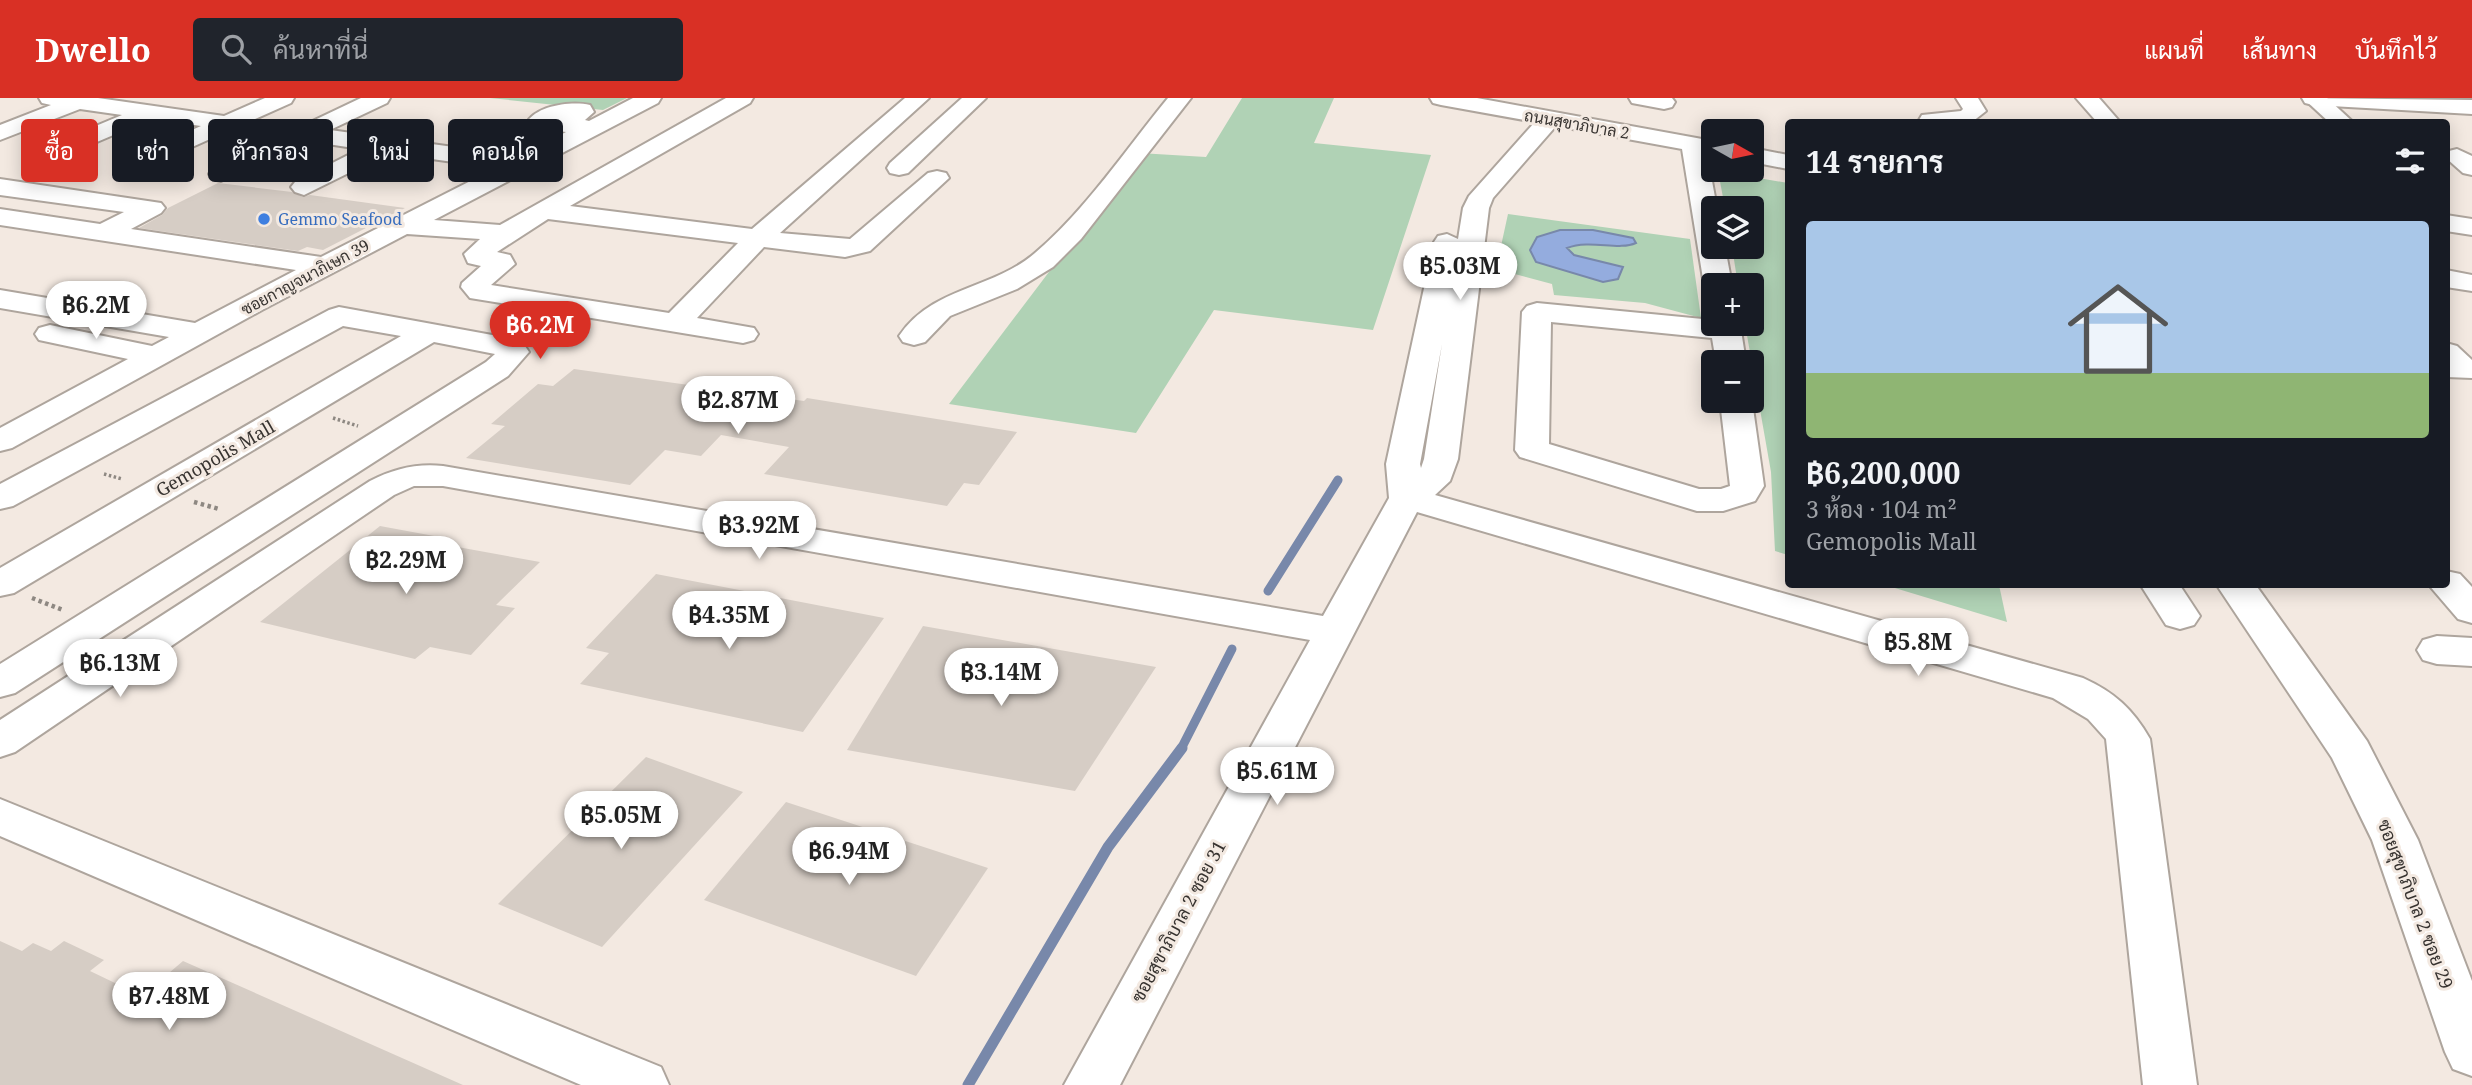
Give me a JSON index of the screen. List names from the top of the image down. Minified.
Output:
{"streets":{"street":["ถนนสุขาภิบาล 2","ซอยกาญจนาภิเษก 39","Gemopolis Mall","ซอยสุขาภิบาล 2 ซอย 29","ซอยสุขาภิบาล 2 ซอย 31"]},"crossings":[["ถนนสุขาภิบาล 2","ซอยสุขาภิบาล 2 ซอย 31"]],"places":["Gemmo Seafood"],"north":"right","page":{"header":"Dwello","search":"ค้นหาที่นี่","nav":["แผนที่","เส้นทาง","บันทึกไว้"],"map_buttons":["+","−"],"chip":["ซื้อ","เช่า","ตัวกรอง","ใหม่","คอนโด"],"heading":"14 รายการ","list":[{"name":"฿6,200,000","note":"3 ห้อง · 104 m² · Gemopolis Mall"}],"price":["฿5.03M","฿6.2M","฿6.2M","฿2.87M","฿3.92M","฿2.29M","฿4.35M","฿5.8M","฿6.13M","฿3.14M","฿5.61M","฿5.05M","฿6.94M","฿7.48M"]}}
